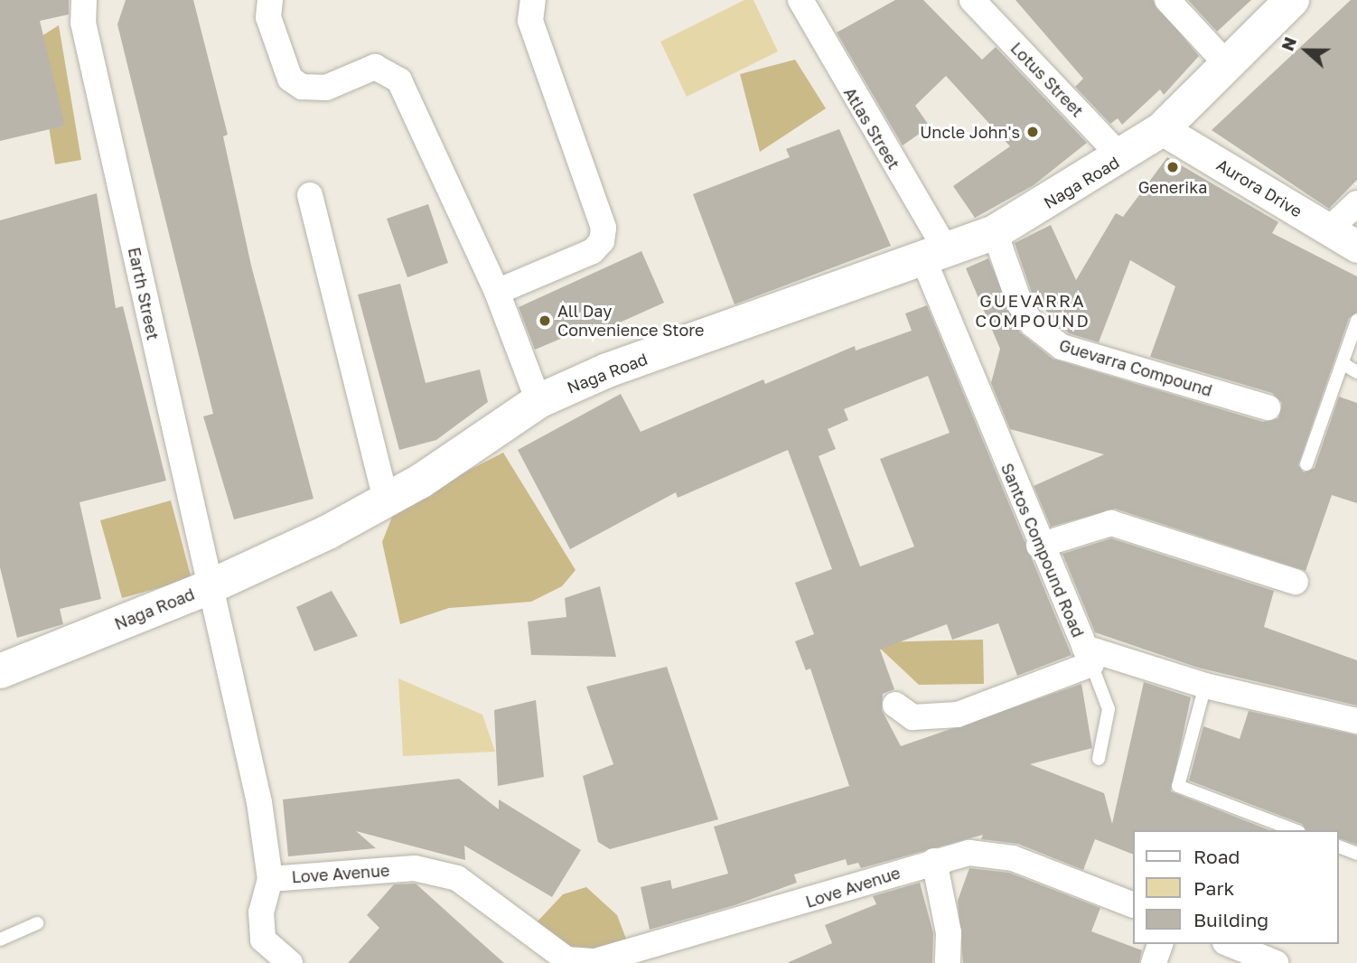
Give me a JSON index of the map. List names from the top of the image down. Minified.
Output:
{"streets":{"main road":["Naga Road"],"street":["Lotus Street","Atlas Street","Aurora Drive","Earth Street","Guevarra Compound","Santos Compound Road","Love Avenue"]},"crossings":[["Lotus Street","Naga Road"],["Atlas Street","Naga Road"],["Atlas Street","Santos Compound Road"],["Naga Road","Aurora Drive"],["Naga Road","Earth Street"],["Naga Road","Guevarra Compound"],["Naga Road","Santos Compound Road"],["Naga Road","Love Avenue"],["Earth Street","Love Avenue"]],"districts":["GUEVARRA COMPOUND"],"places":["Uncle John's","Generika","All Day Convenience Store"],"legend":["Road","Park","Building"],"north":"left"}
